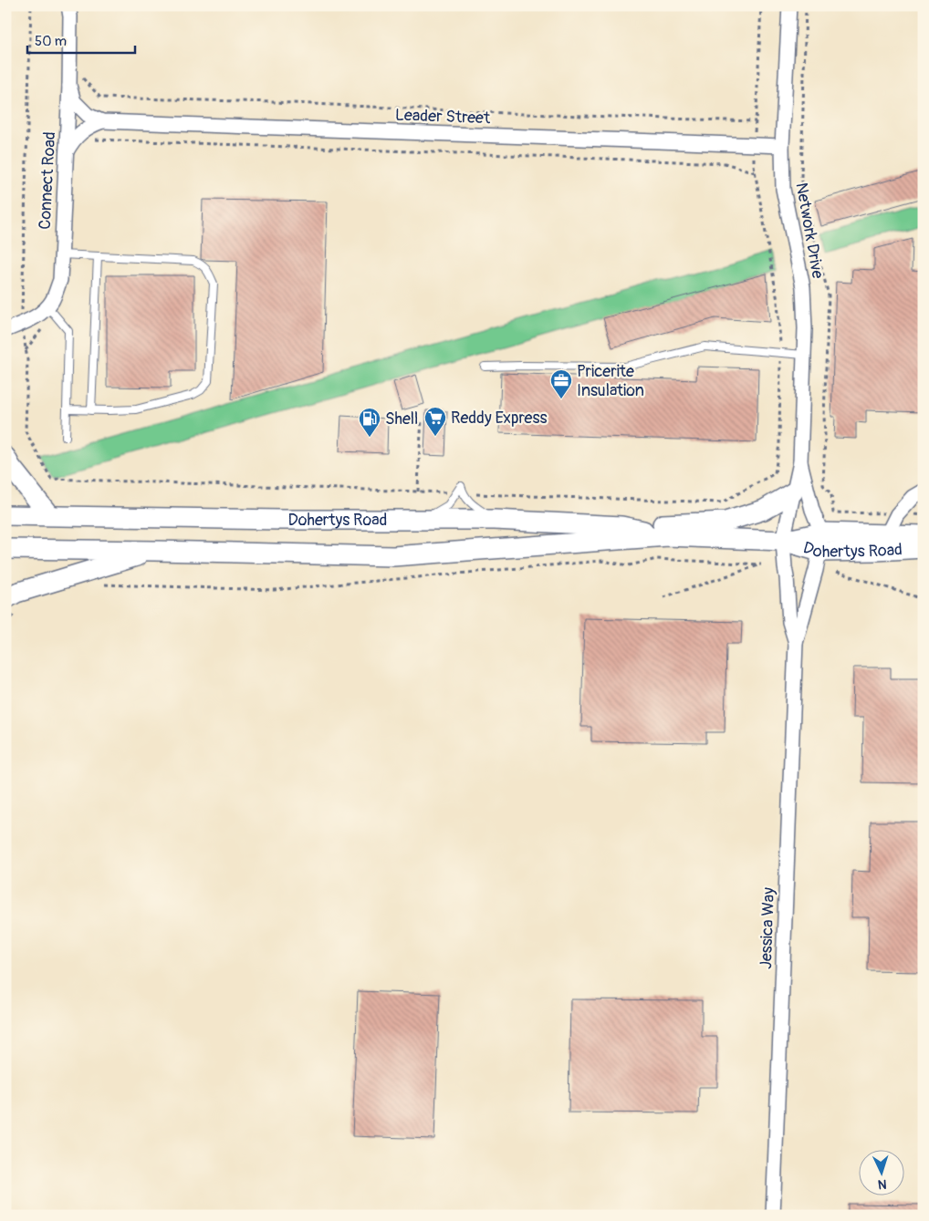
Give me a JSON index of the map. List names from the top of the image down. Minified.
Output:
{"streets":{"main road":["Dohertys Road"],"street":["Leader Street","Connect Road","Network Drive","Jessica Way"]},"crossings":[["Leader Street","Connect Road"],["Leader Street","Network Drive"],["Network Drive","Dohertys Road"],["Network Drive","Jessica Way"],["Dohertys Road","Jessica Way"]],"places":{"office":["Pricerite Insulation"],"supermarket":["Reddy Express"],"fuel station":["Shell"]},"scale_bar":"50 m","north":"bottom"}
